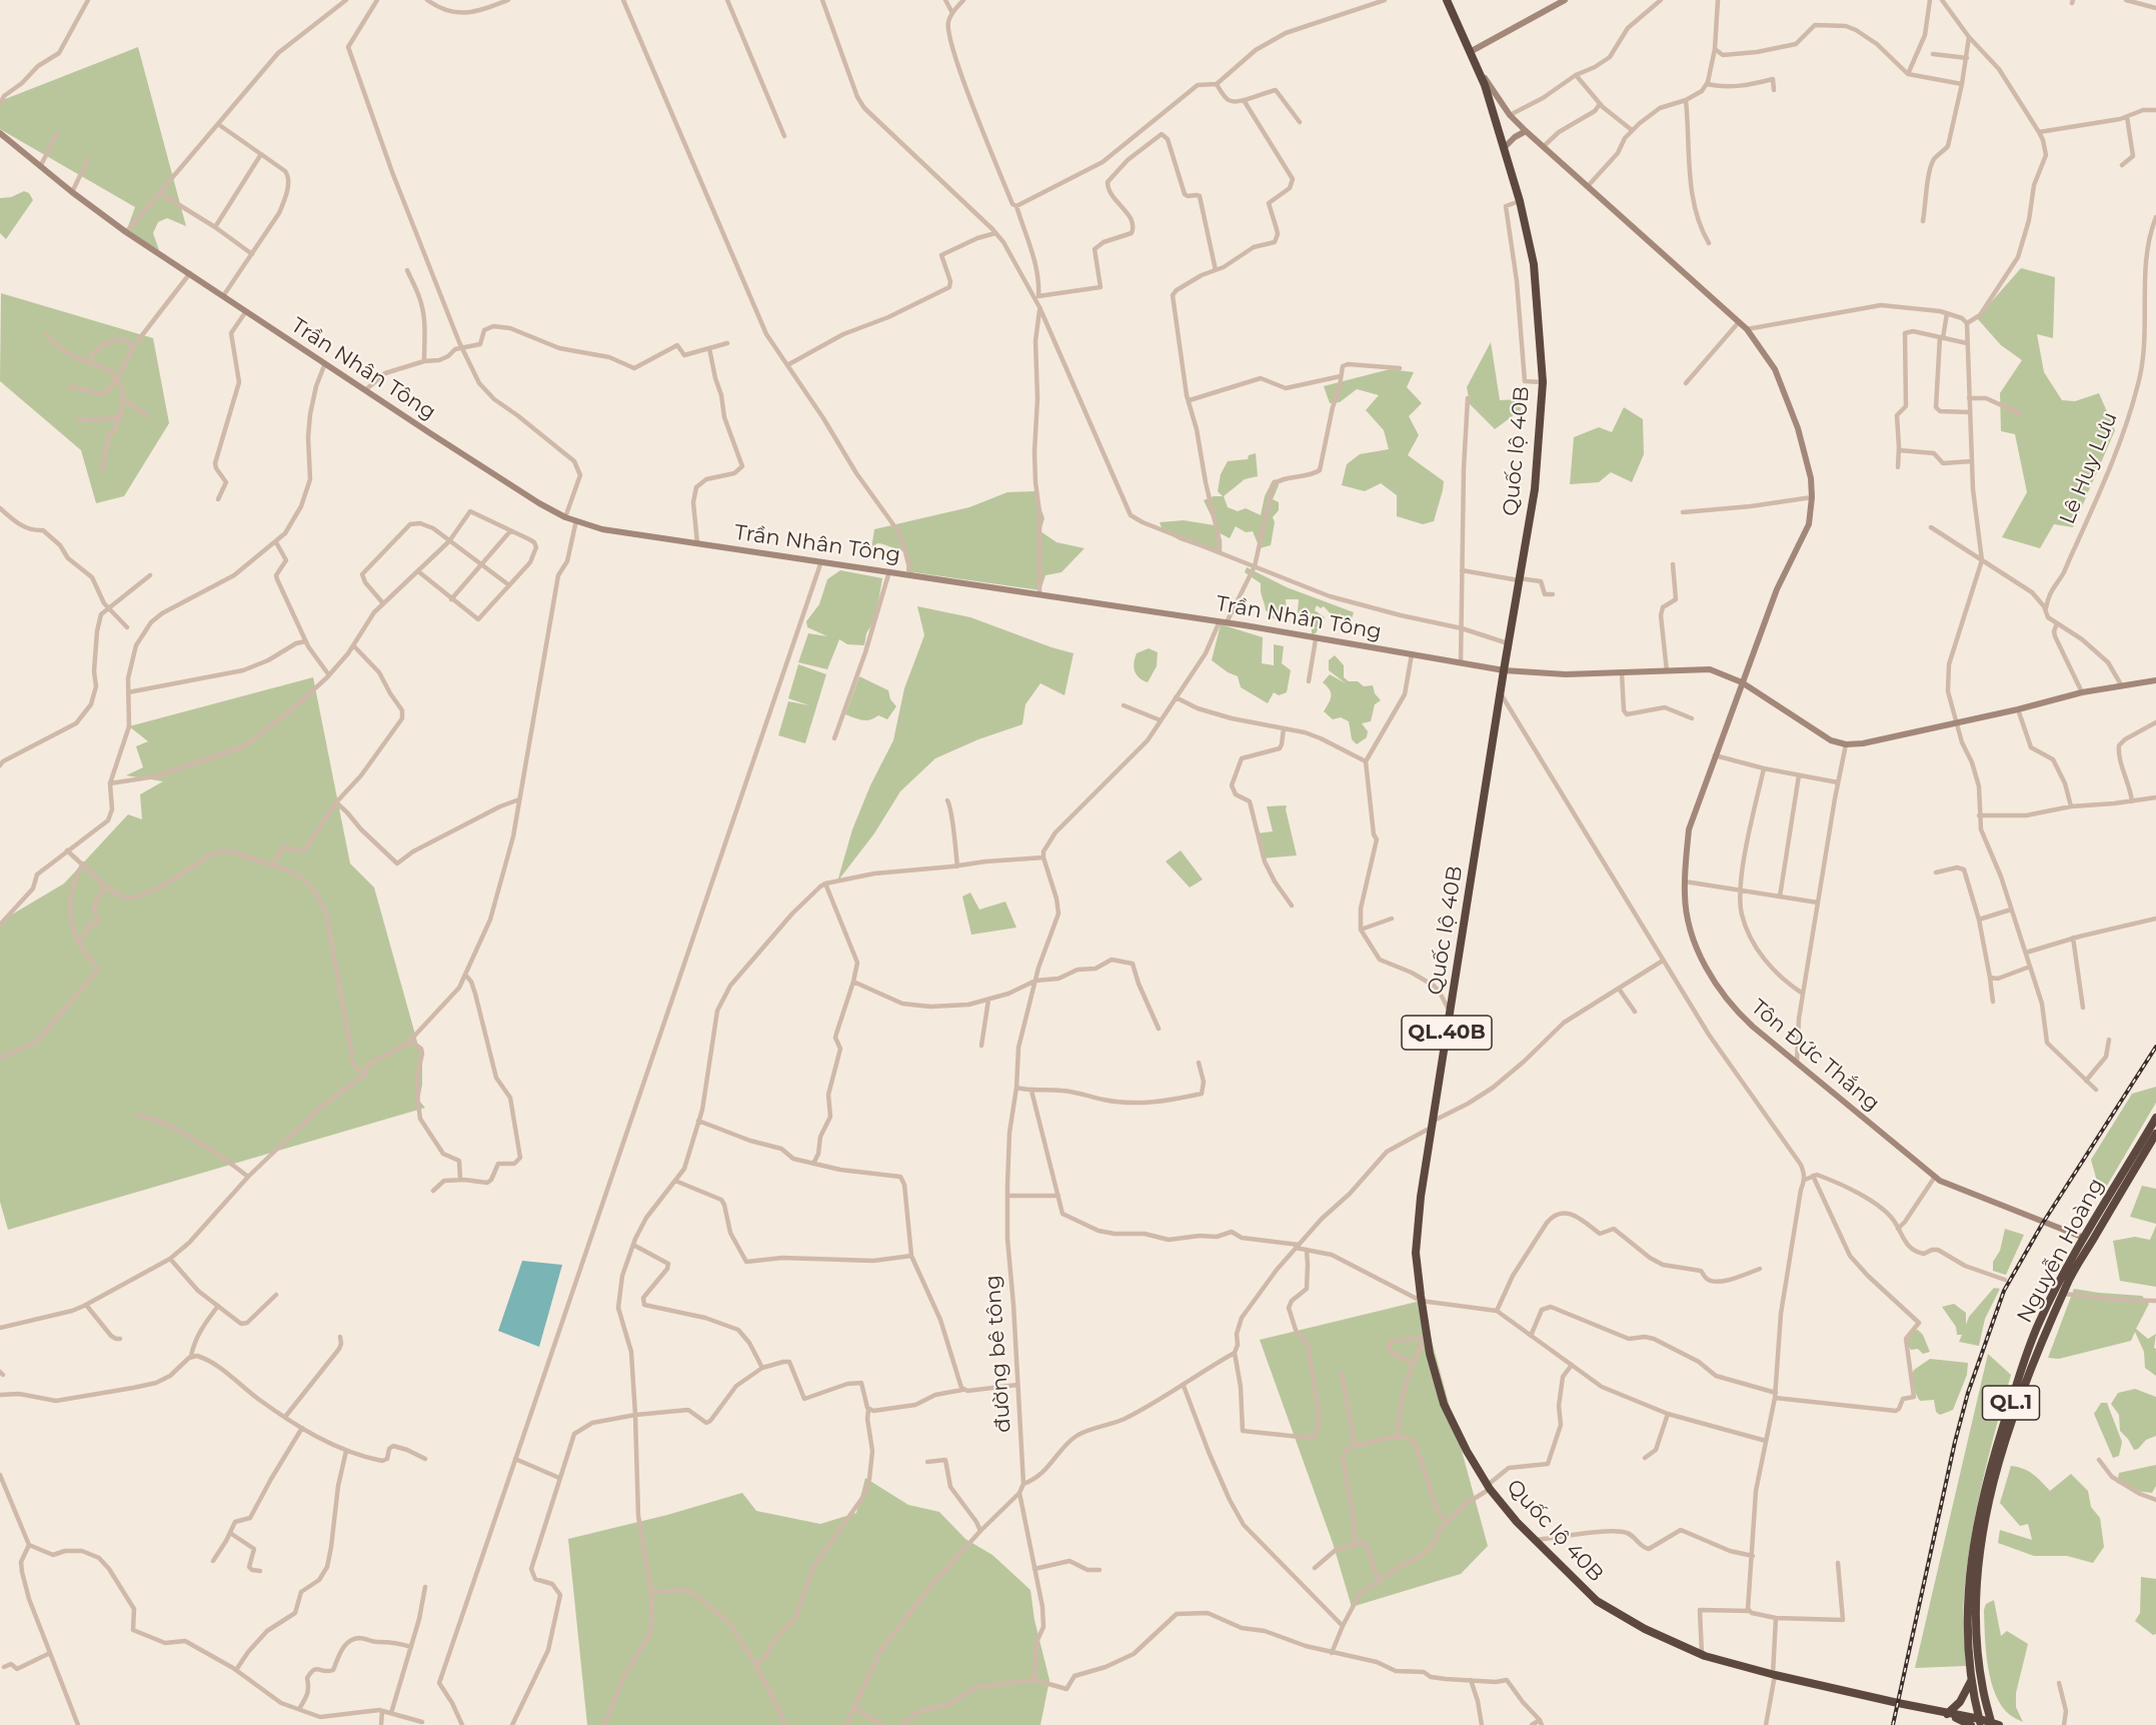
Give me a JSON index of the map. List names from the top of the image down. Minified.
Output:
{"streets":{"highway":["Quốc lộ 40B","QL.40B","Nguyễn Hoàng","QL.1"],"street":["Trần Nhân Tông","Lê Huy Lưu","Tôn Đức Thắng","đường bê tông"]},"crossings":[["Trần Nhân Tông","Quốc lộ 40B"],["Trần Nhân Tông","Tôn Đức Thắng"],["Quốc lộ 40B","Tôn Đức Thắng"],["Quốc lộ 40B","Nguyễn Hoàng"],["Tôn Đức Thắng","Nguyễn Hoàng"]]}
